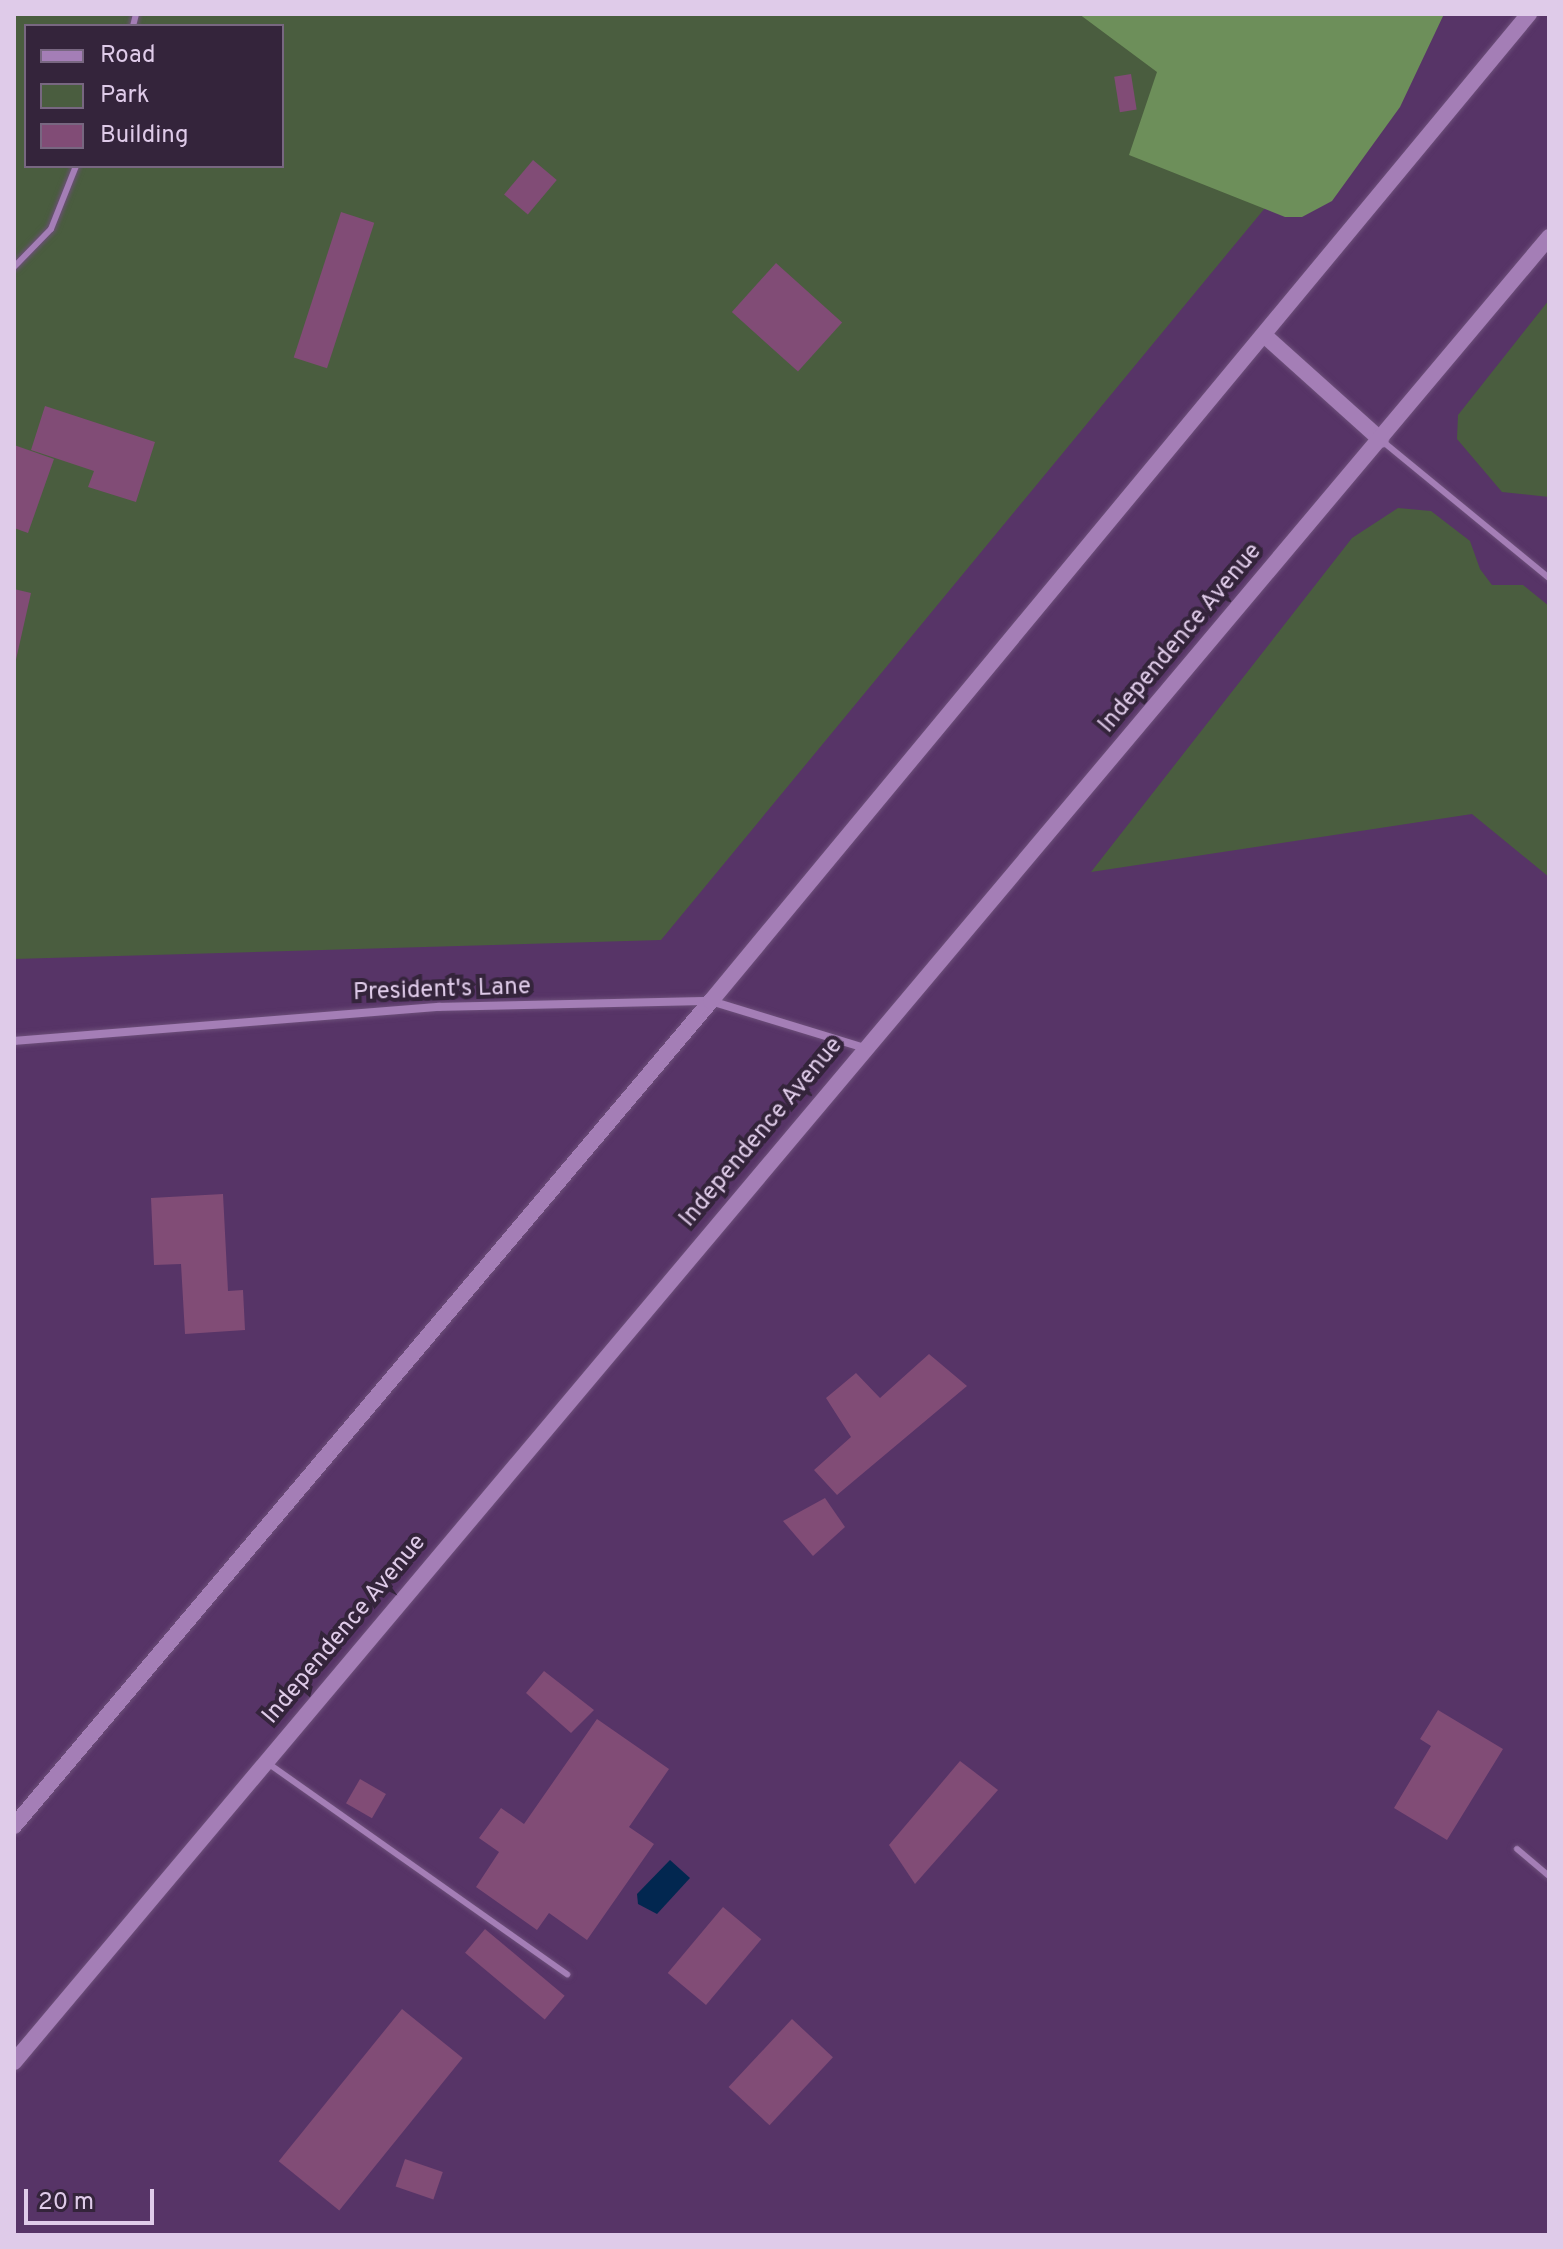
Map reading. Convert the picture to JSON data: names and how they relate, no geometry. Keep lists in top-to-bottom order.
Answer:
{
  "streets": {
    "main road": ["Independence Avenue"],
    "street": ["President's Lane"]
  },
  "crossings": [
    ["Independence Avenue", "President's Lane"]
  ],
  "legend": ["Road", "Park", "Building"],
  "scale_bar": "20 m"
}
